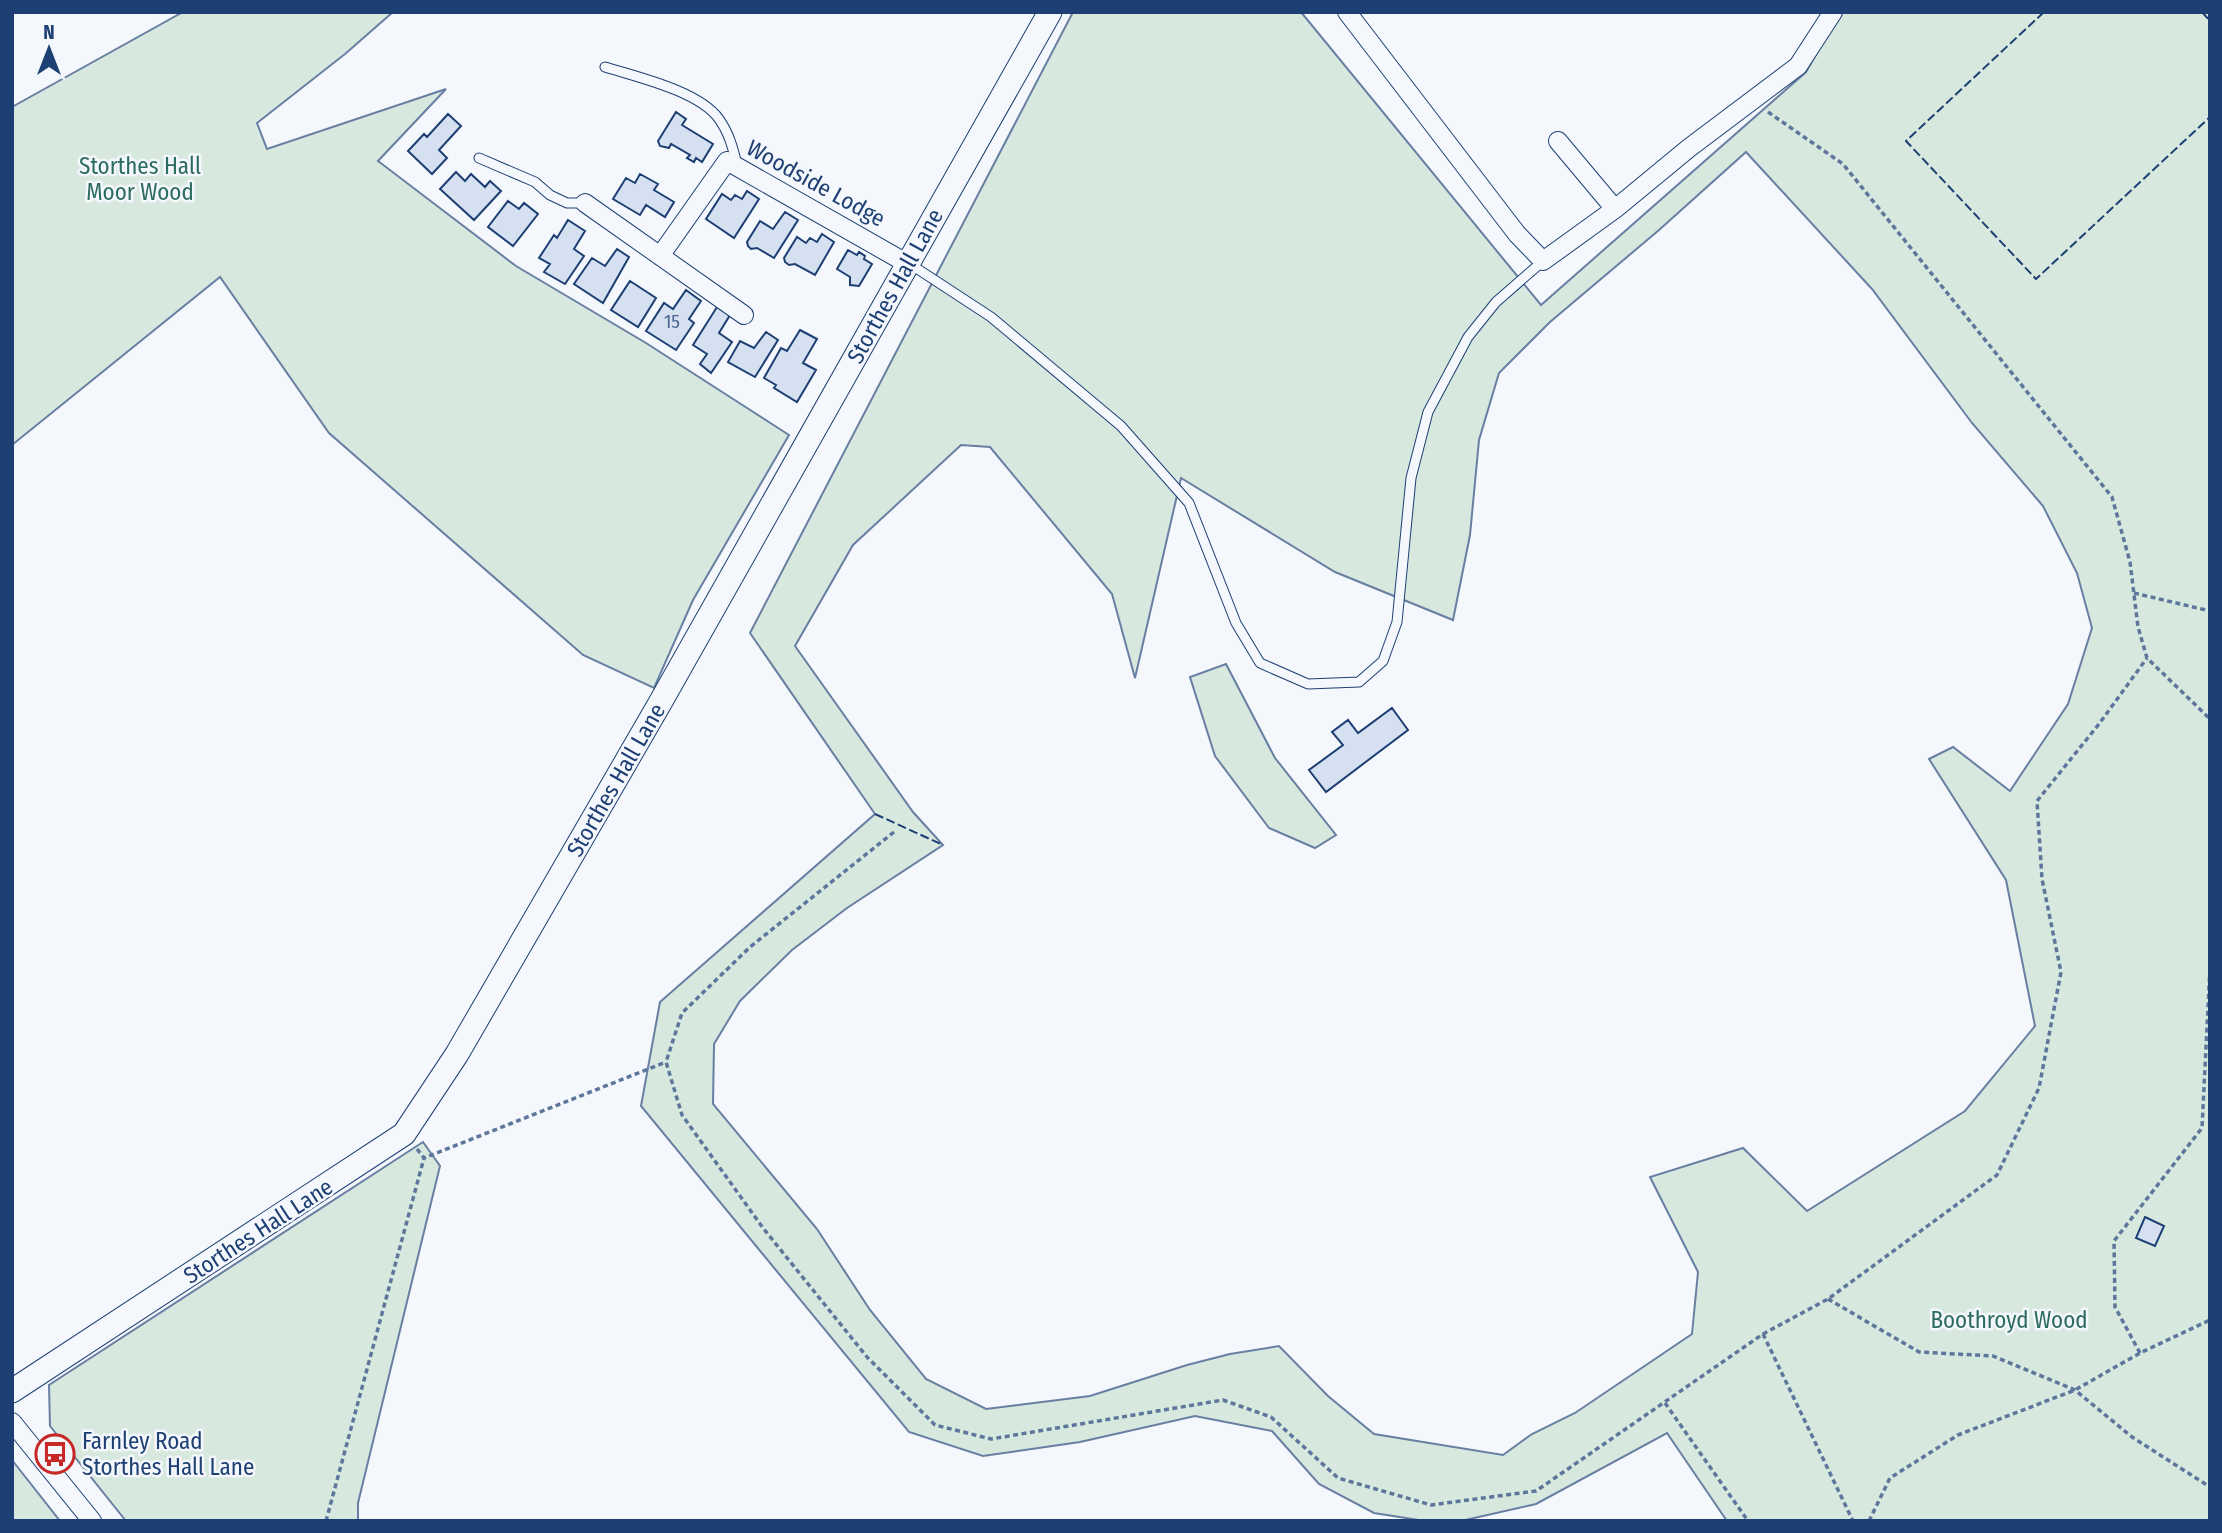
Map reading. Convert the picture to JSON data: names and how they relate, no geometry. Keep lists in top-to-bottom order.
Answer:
{
  "streets": {
    "street": ["Woodside Lodge", "Storthes Hall Lane"]
  },
  "crossings": [
    ["Woodside Lodge", "Storthes Hall Lane"]
  ],
  "parks": ["Storthes Hall Moor Wood", "Boothroyd Wood"],
  "places": {
    "bus stop": ["Farnley Road Storthes Hall Lane"]
  },
  "house_numbers": ["15"],
  "north": "top"
}
